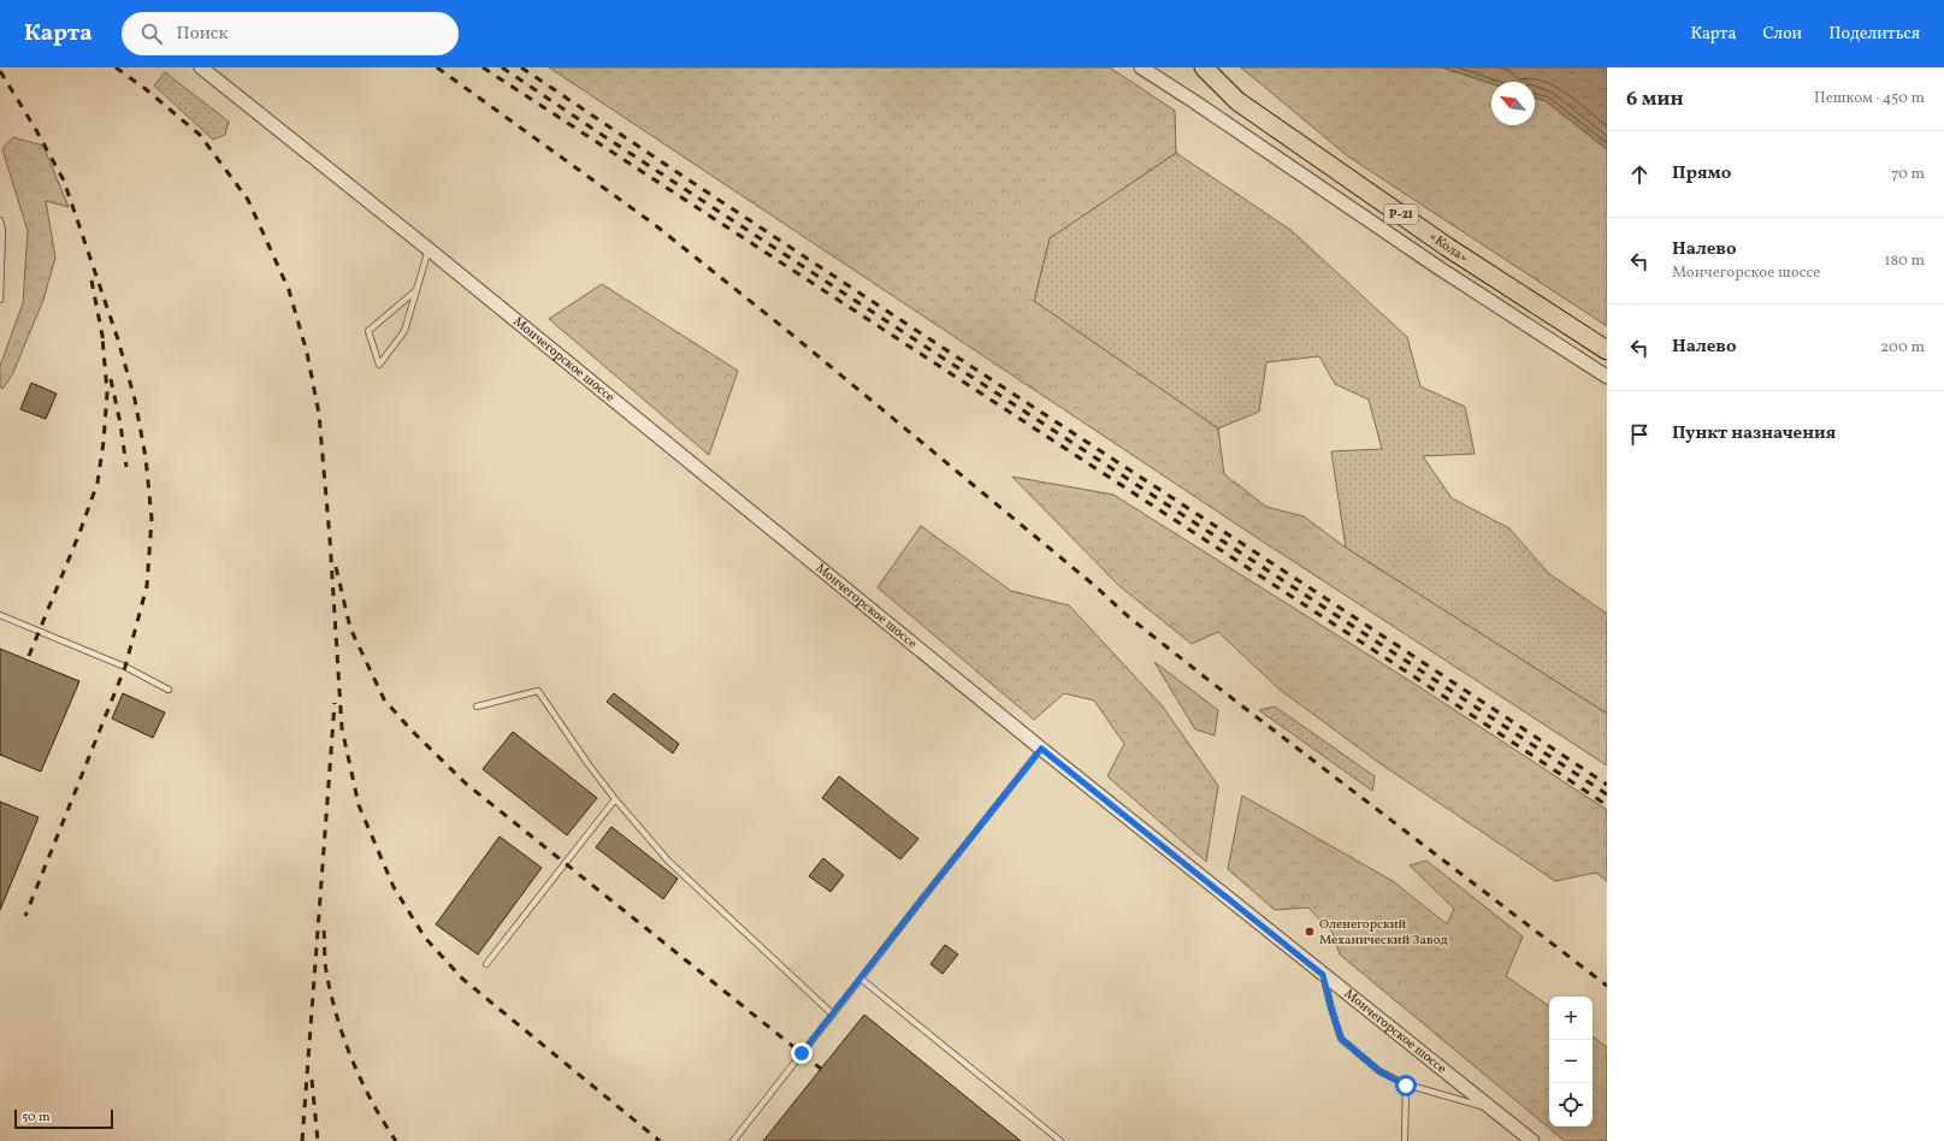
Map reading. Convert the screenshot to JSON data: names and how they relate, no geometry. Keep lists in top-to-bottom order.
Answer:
{
  "streets": {
    "highway": ["Р-21", "«Кола»"],
    "street": ["Мончегорское шоссе"]
  },
  "places": ["Оленегорский Механический Завод"],
  "scale_bar": "50 m",
  "north": "top left",
  "page": {
    "header": "Карта",
    "search": "Поиск",
    "nav": ["Карта", "Слои", "Поделиться"],
    "heading": ["6 мин", "Пешком · 450 m"],
    "list": [
      ["Прямо", "70 m"],
      ["Налево", "Мончегорское шоссе", "180 m"],
      ["Налево", "200 m"],
      "Пункт назначения"
    ],
    "map_buttons": ["+", "−"],
    "scale": "50 m"
  }
}
